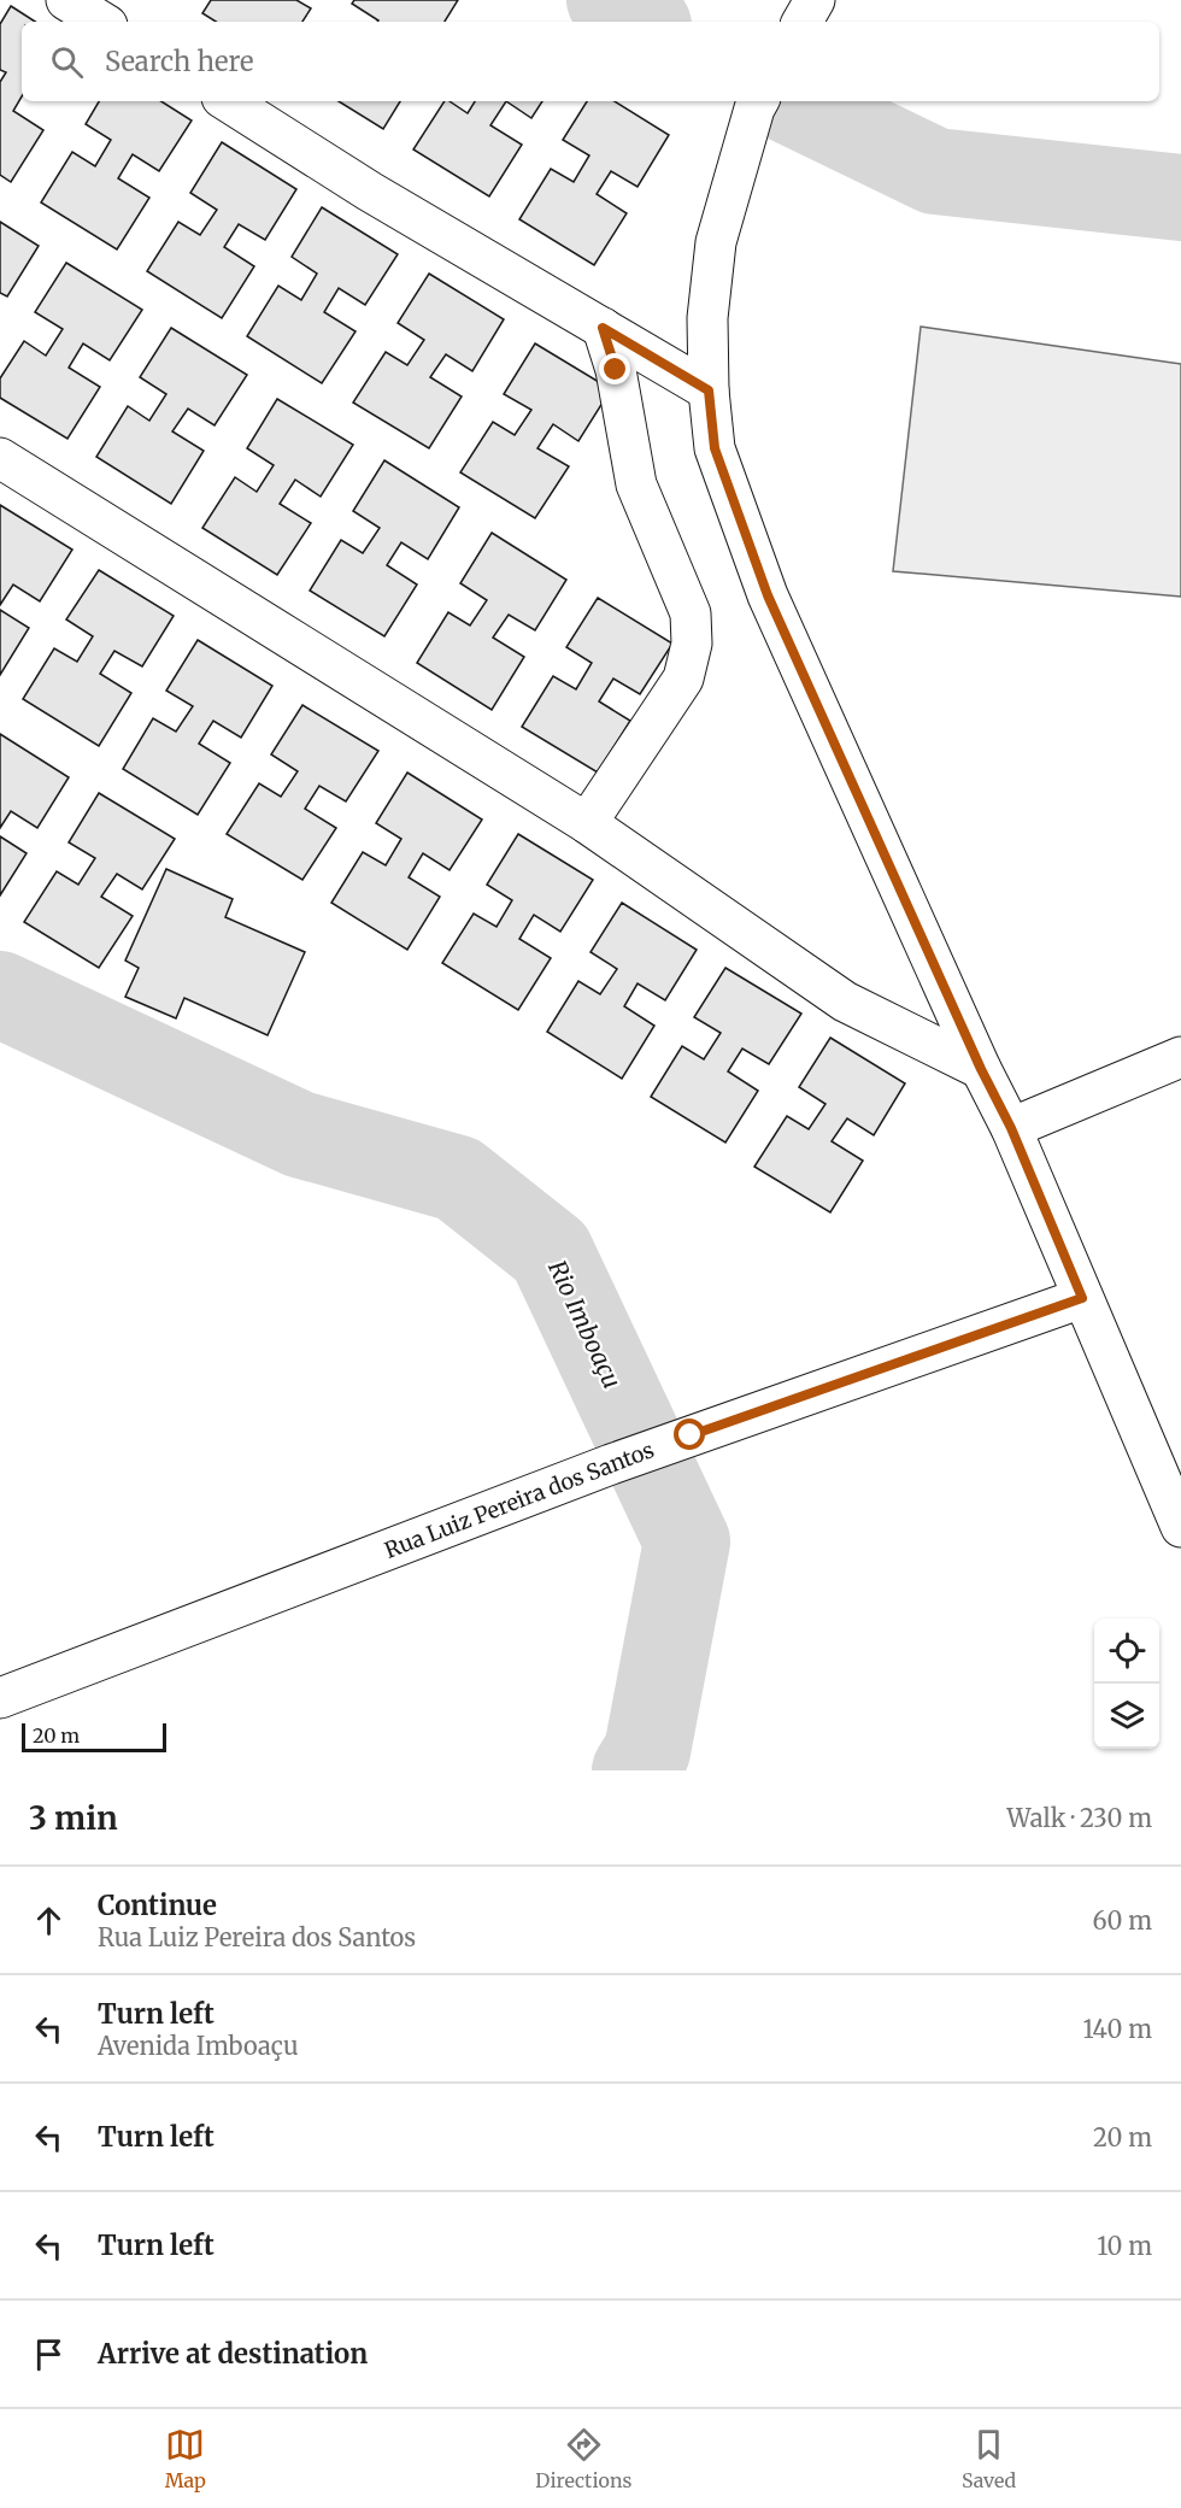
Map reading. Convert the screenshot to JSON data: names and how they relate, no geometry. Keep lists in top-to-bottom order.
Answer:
{
  "streets": {
    "main road": ["Rua Luiz Pereira dos Santos"]
  },
  "water": ["Rio Imboaçu"],
  "scale_bar": "20 m",
  "page": {
    "search": "Search here",
    "scale": "20 m",
    "heading": ["3 min", "Walk · 230 m"],
    "list": [
      ["Continue", "Rua Luiz Pereira dos Santos", "60 m"],
      ["Turn left", "Avenida Imboaçu", "140 m"],
      ["Turn left", "20 m"],
      ["Turn left", "10 m"],
      "Arrive at destination"
    ],
    "nav": ["Map", "Directions", "Saved"]
  }
}
